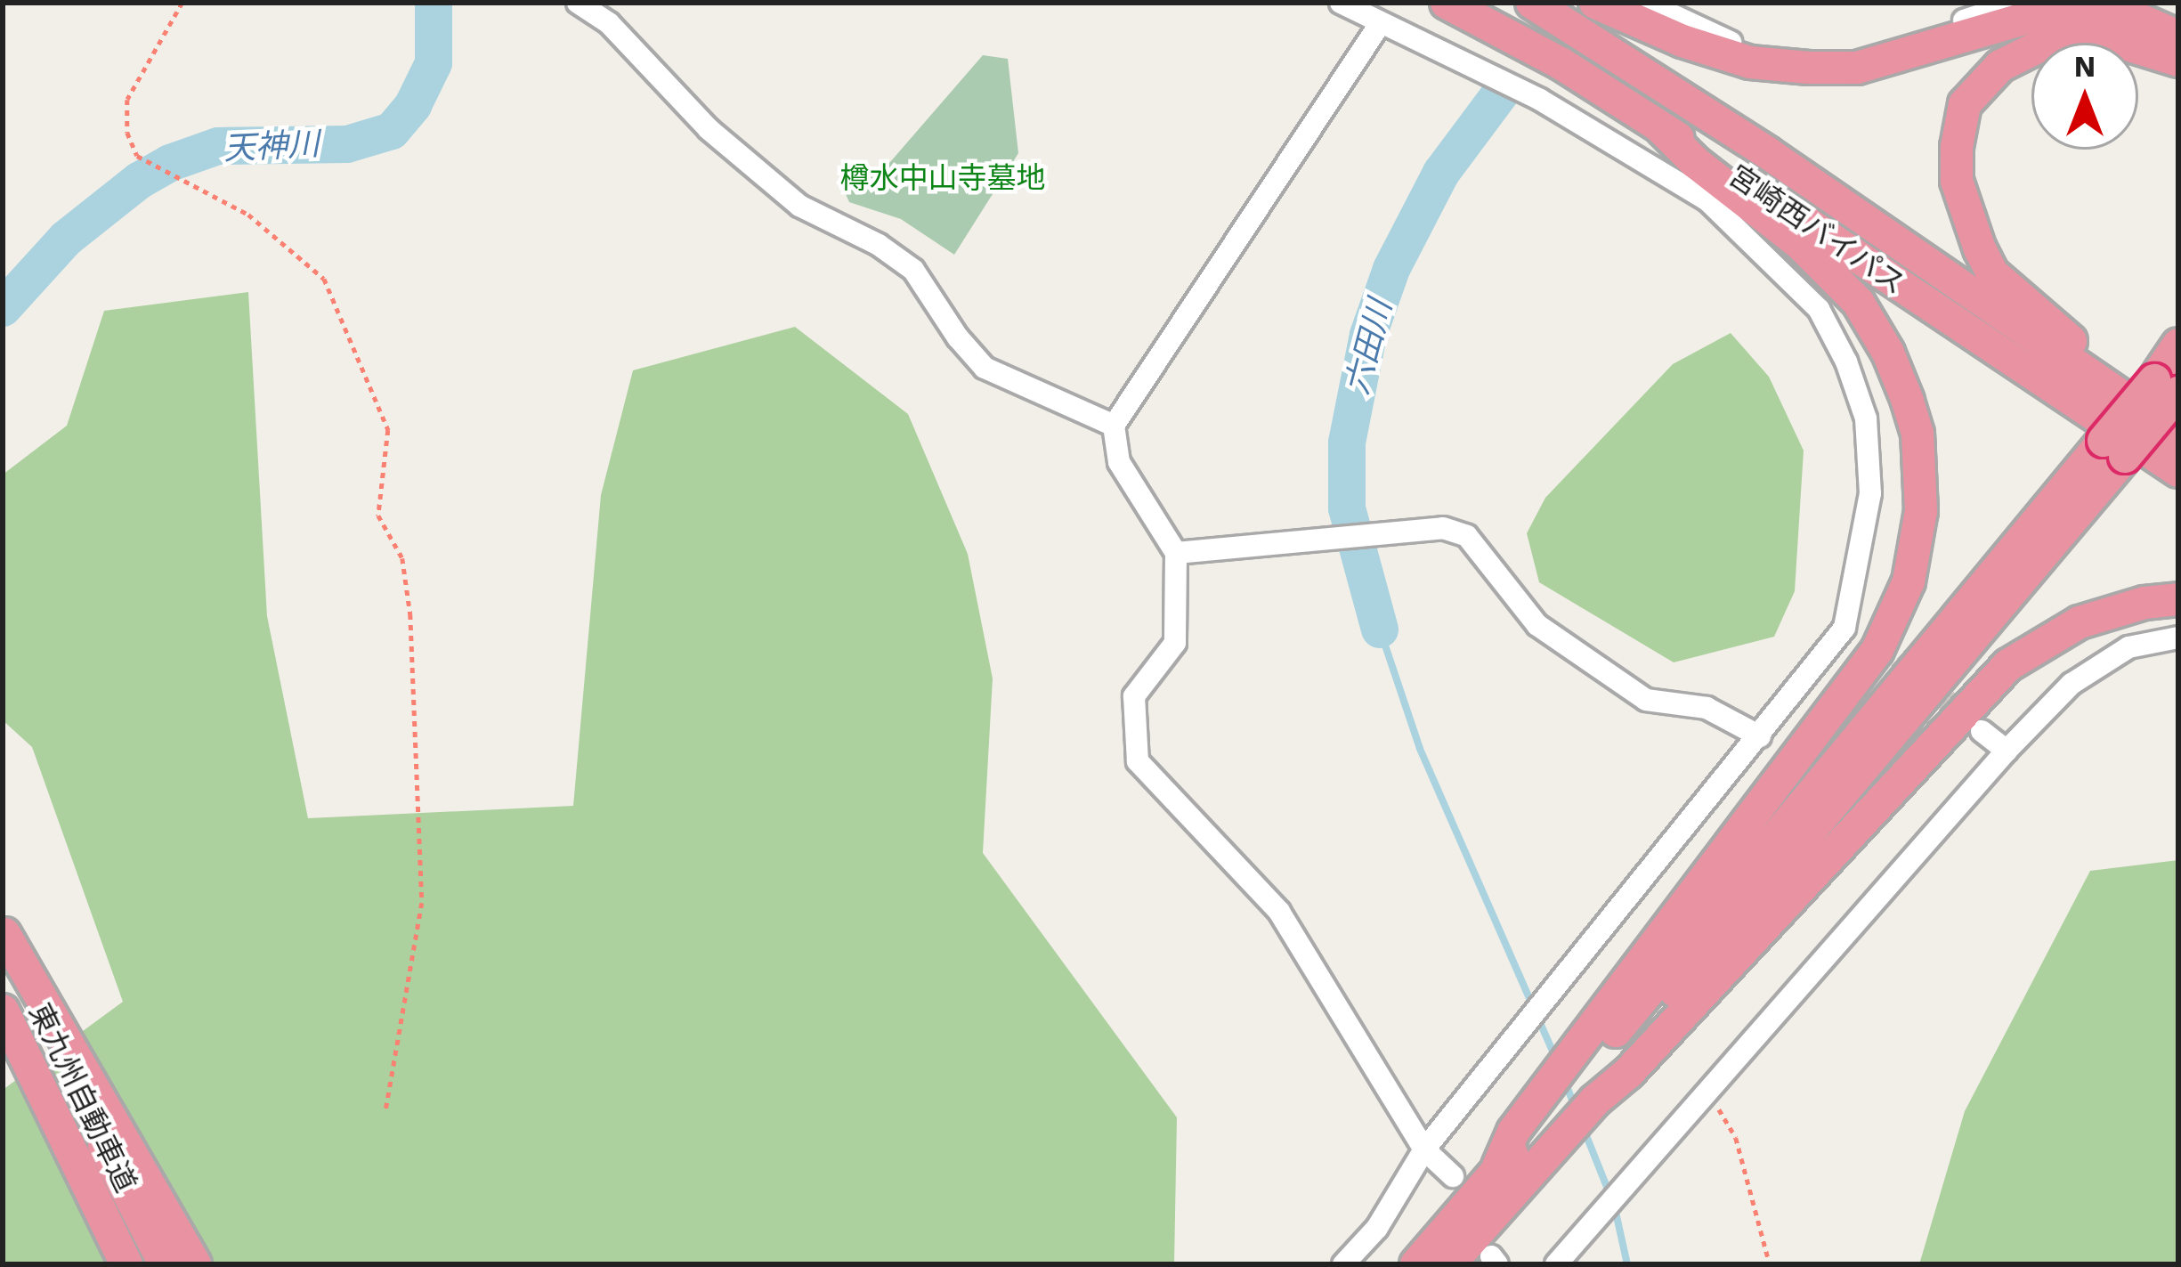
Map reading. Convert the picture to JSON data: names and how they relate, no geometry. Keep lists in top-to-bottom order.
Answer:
{
  "streets": {
    "highway": ["宮崎西バイパス", "東九州自動車道"]
  },
  "water": ["天神川", "六田川"],
  "parks": ["樽水中山寺墓地"],
  "north": "top"
}
